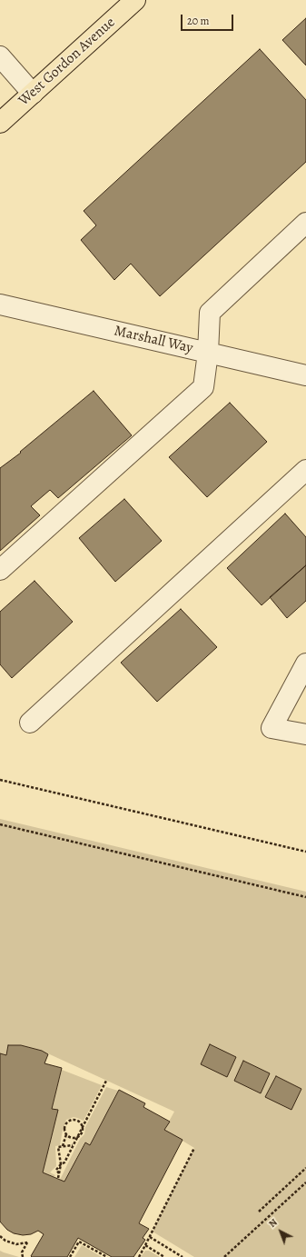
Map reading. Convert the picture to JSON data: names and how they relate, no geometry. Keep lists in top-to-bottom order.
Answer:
{
  "streets": {
    "main road": ["West Gordon Avenue"],
    "street": ["Marshall Way"]
  },
  "scale_bar": "20 m",
  "north": "top left"
}
